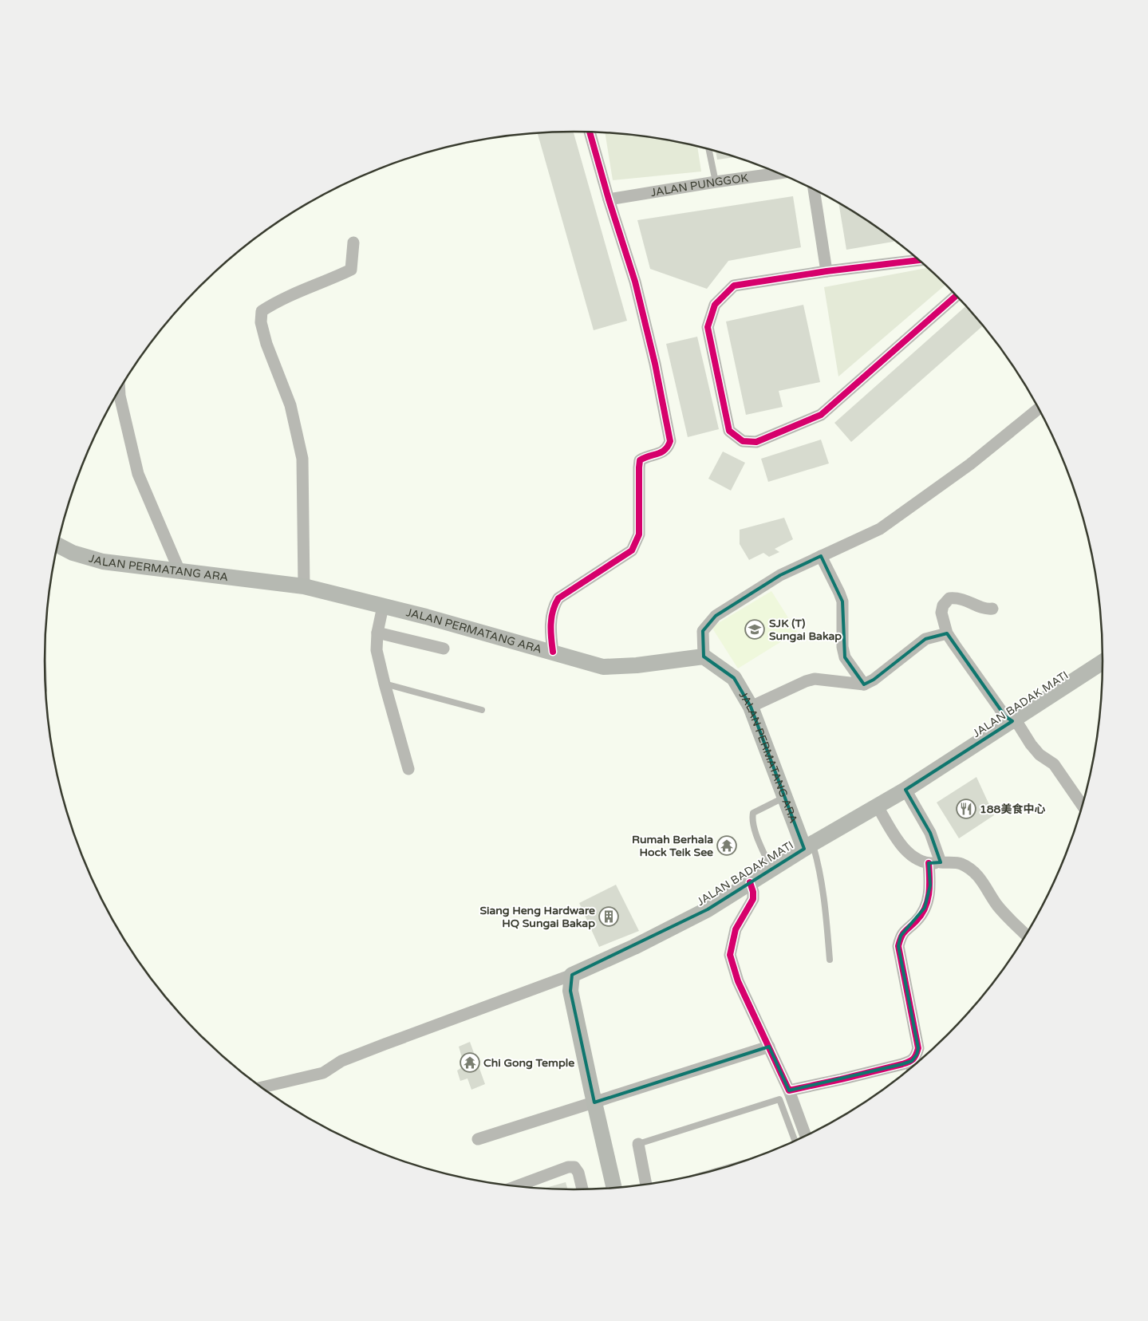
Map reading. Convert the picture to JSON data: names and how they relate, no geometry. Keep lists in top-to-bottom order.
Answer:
{
  "streets": {
    "main road": ["JALAN PERMATANG ARA", "JALAN BADAK MATI"],
    "street": ["JALAN PUNGGOK"]
  },
  "crossings": [
    ["JALAN PERMATANG ARA", "JALAN BADAK MATI"]
  ],
  "places": {
    "school or university": ["SJK (T) Sungai Bakap"],
    "restaurant": ["188美食中心"],
    "temple": ["Rumah Berhala Hock Teik See", "Chi Gong Temple"],
    "building": ["Siang Heng Hardware HQ Sungai Bakap"]
  }
}
